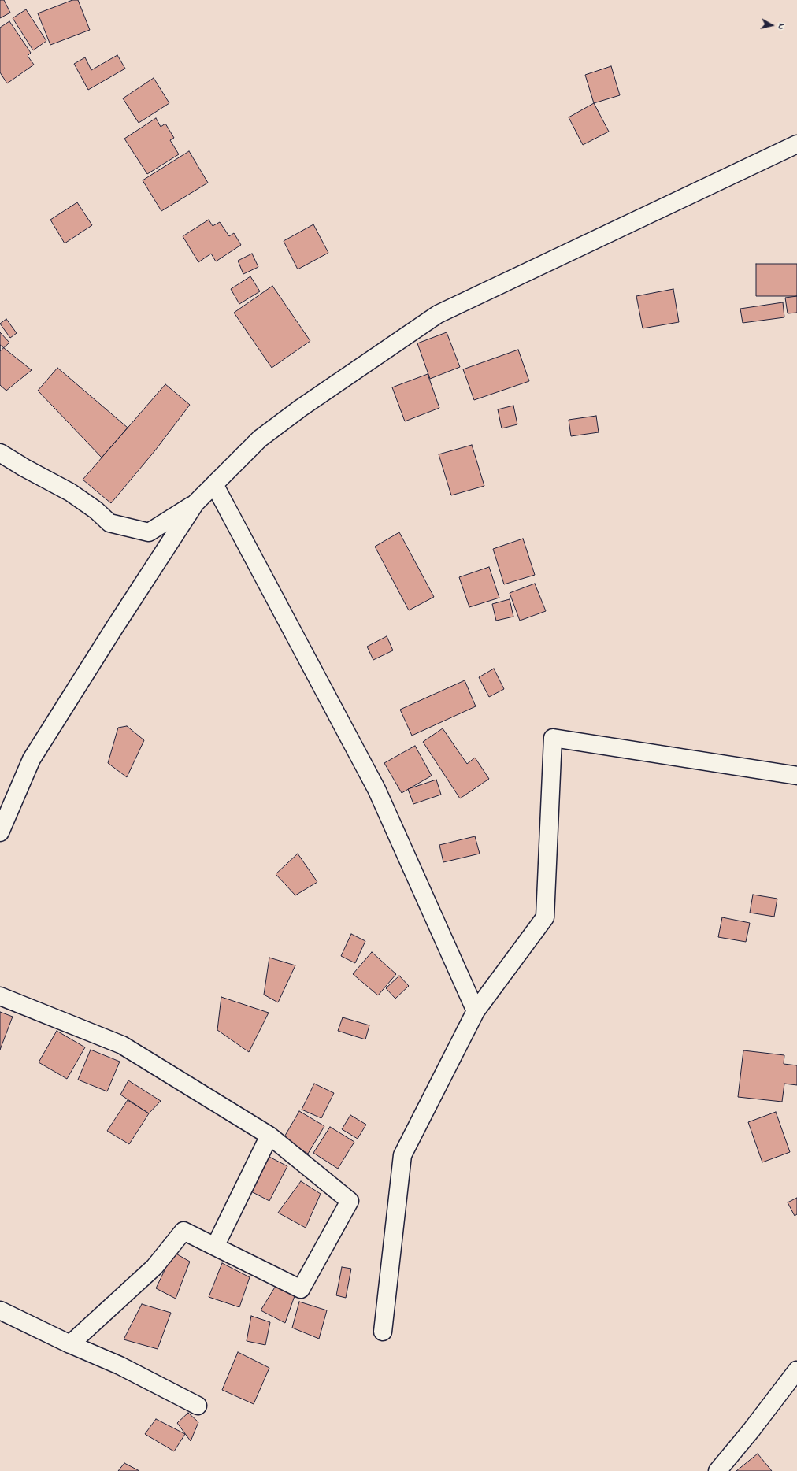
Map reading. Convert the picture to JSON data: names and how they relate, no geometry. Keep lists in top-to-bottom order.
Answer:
{
  "north": "right"
}
